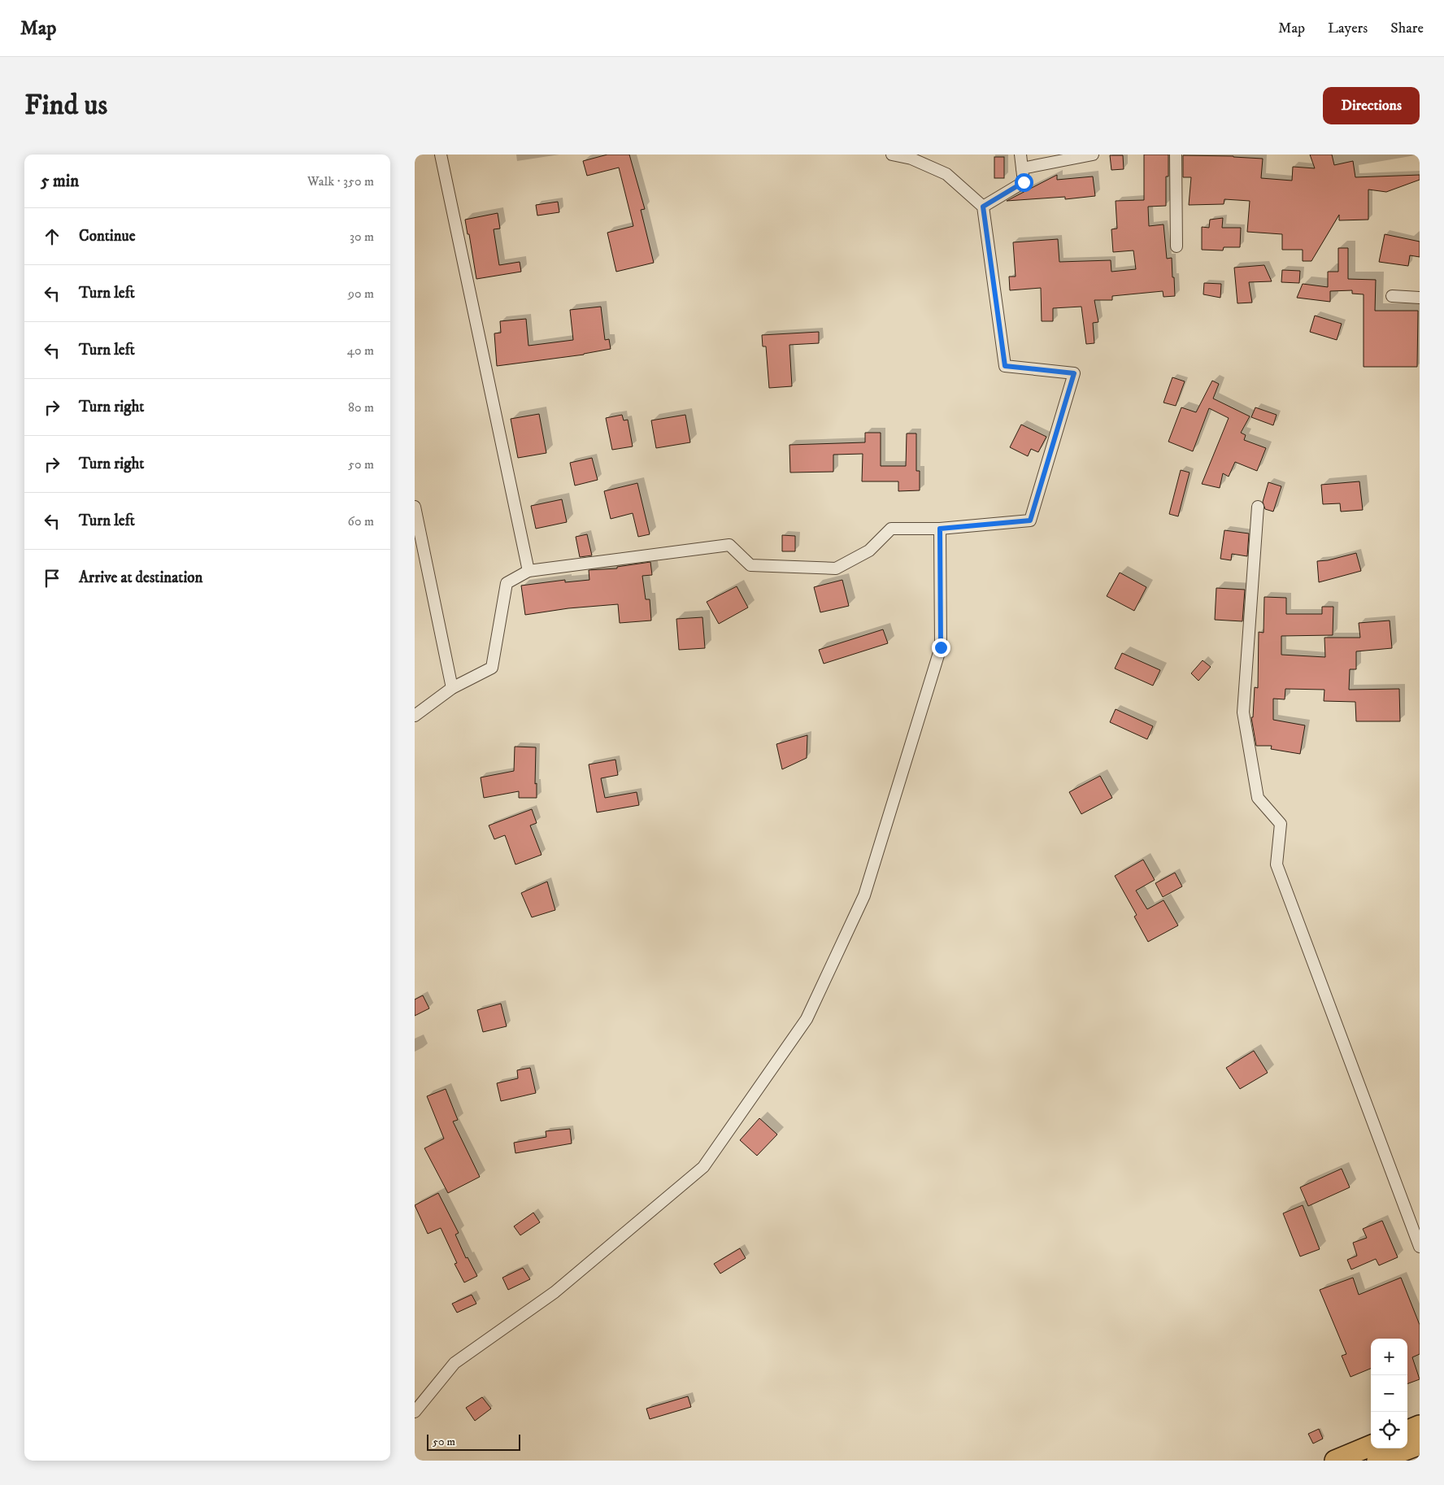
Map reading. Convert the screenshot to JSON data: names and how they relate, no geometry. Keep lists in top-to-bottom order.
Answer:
{
  "scale_bar": "50 m",
  "page": {
    "header": "Map",
    "nav": ["Map", "Layers", "Share"],
    "buttons": "Directions",
    "title": "Find us",
    "heading": ["5 min", "Walk · 350 m"],
    "list": [
      ["Continue", "30 m"],
      ["Turn left", "90 m"],
      ["Turn left", "40 m"],
      ["Turn right", "80 m"],
      ["Turn right", "50 m"],
      ["Turn left", "60 m"],
      "Arrive at destination"
    ],
    "map_buttons": ["+", "−"],
    "scale": "50 m"
  }
}
